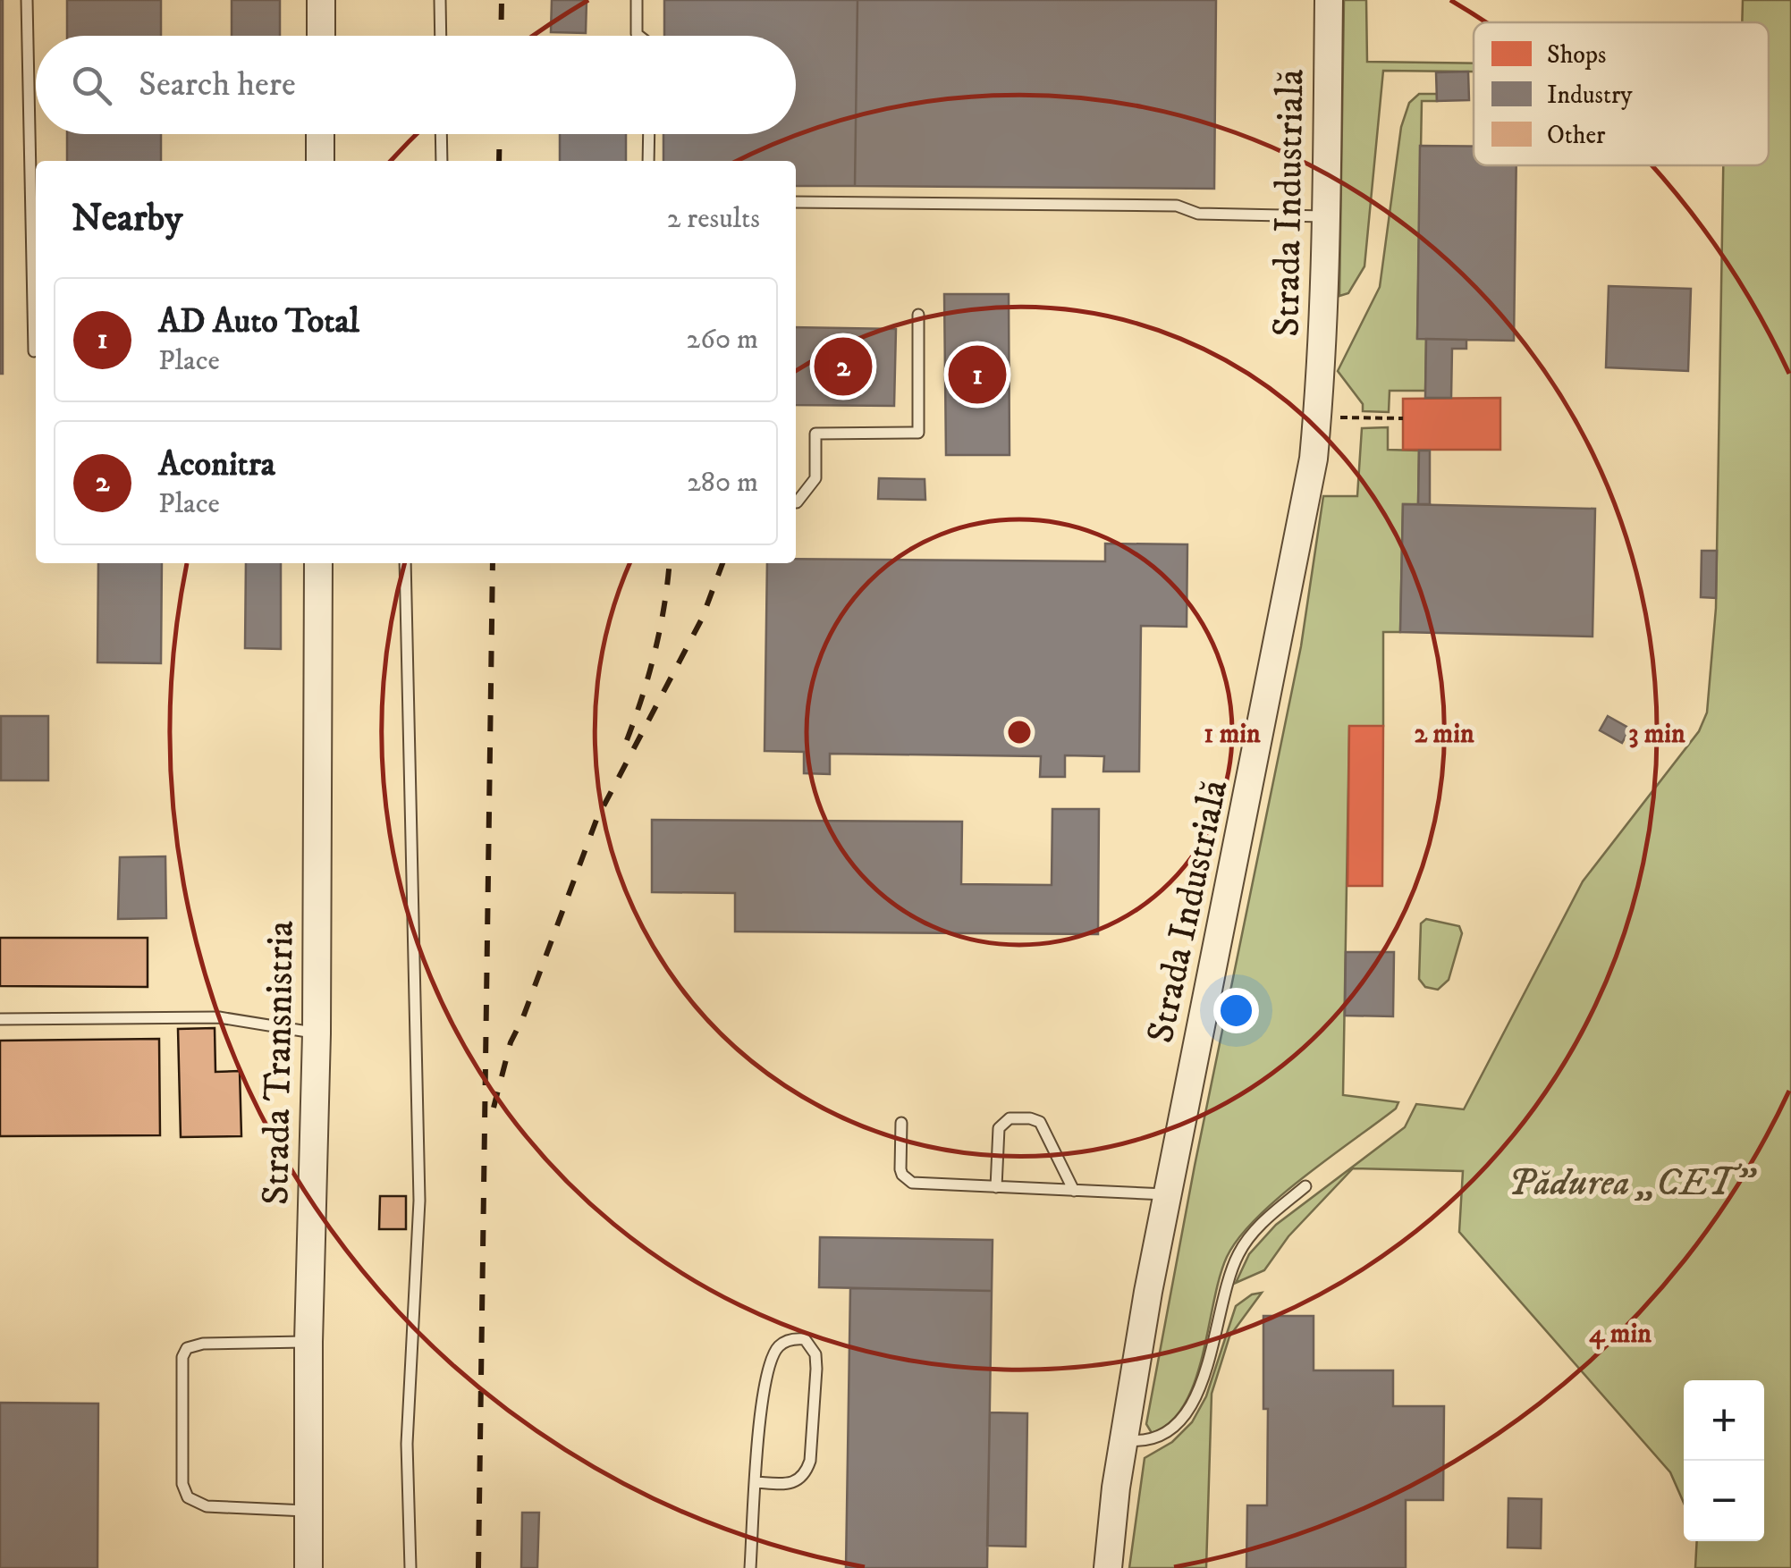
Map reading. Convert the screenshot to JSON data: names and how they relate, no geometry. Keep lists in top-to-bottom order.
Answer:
{
  "streets": {
    "street": ["Strada Industrială", "Strada Transnistria"]
  },
  "parks": ["Pădurea „CET”"],
  "legend": ["Shops", "Industry", "Other"],
  "page": {
    "search": "Search here",
    "heading": ["Nearby", "2 results"],
    "list": [
      {
        "mark": "1",
        "name": "AD Auto Total",
        "note": "Place",
        "value": "260 m"
      },
      {
        "mark": "2",
        "name": "Aconitra",
        "note": "Place",
        "value": "280 m"
      }
    ],
    "pins": ["2", "1"],
    "map_buttons": ["+", "−"]
  },
  "rings": [
    "1 min",
    "2 min",
    "3 min",
    "4 min"
  ]
}
